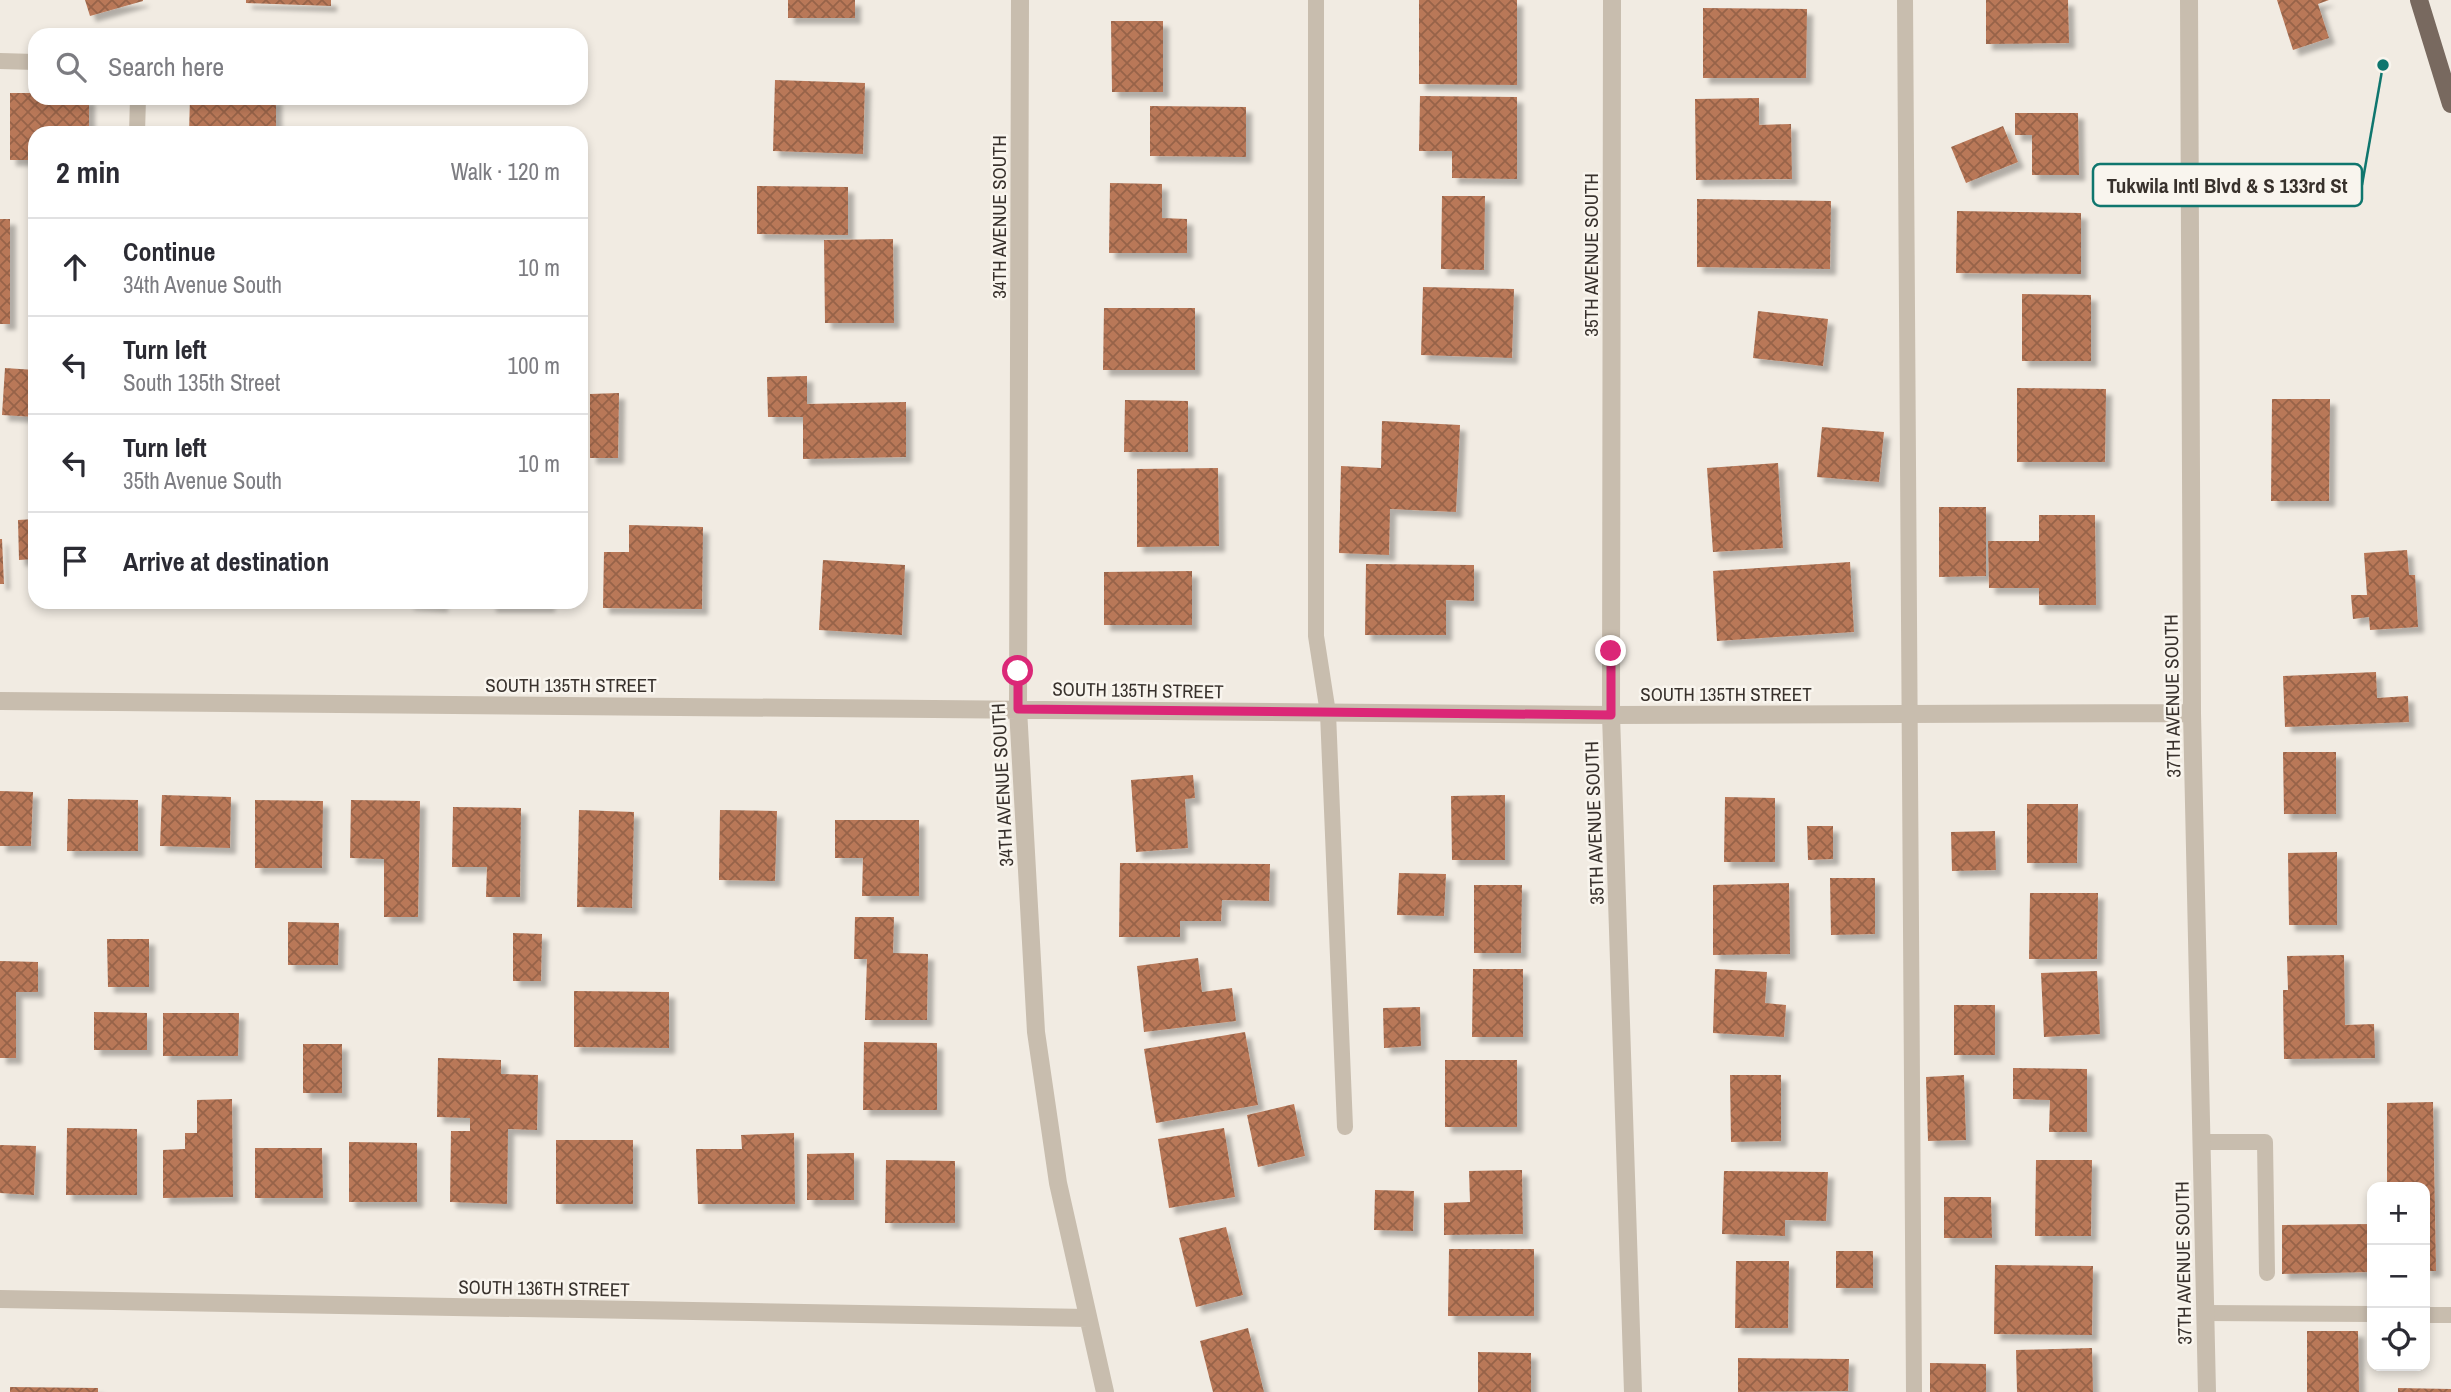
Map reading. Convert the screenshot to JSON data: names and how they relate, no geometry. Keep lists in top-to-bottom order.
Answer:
{
  "streets": {
    "street": [
      "34TH AVENUE SOUTH",
      "35TH AVENUE SOUTH",
      "SOUTH 135TH STREET",
      "37TH AVENUE SOUTH",
      "SOUTH 136TH STREET"
    ]
  },
  "crossings": [
    ["34TH AVENUE SOUTH", "SOUTH 135TH STREET"],
    ["34TH AVENUE SOUTH", "SOUTH 136TH STREET"],
    ["35TH AVENUE SOUTH", "SOUTH 135TH STREET"],
    ["SOUTH 135TH STREET", "37TH AVENUE SOUTH"]
  ],
  "places": ["Tukwila Intl Blvd & S 133rd St"],
  "page": {
    "search": "Search here",
    "heading": ["2 min", "Walk · 120 m"],
    "list": [
      ["Continue", "34th Avenue South", "10 m"],
      ["Turn left", "South 135th Street", "100 m"],
      ["Turn left", "35th Avenue South", "10 m"],
      "Arrive at destination"
    ],
    "map_buttons": ["+", "−"]
  }
}
